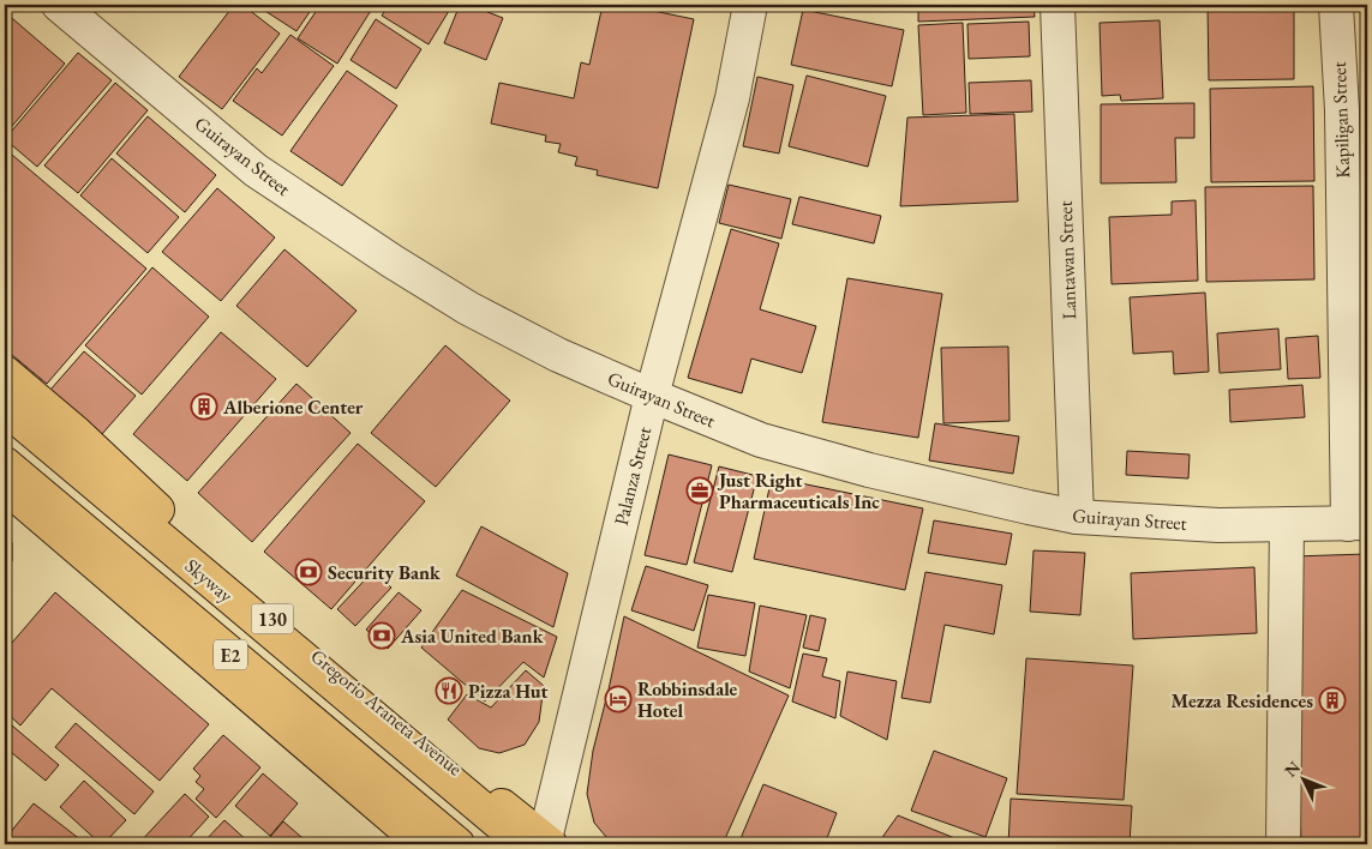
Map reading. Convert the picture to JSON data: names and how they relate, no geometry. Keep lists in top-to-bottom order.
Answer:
{
  "streets": {
    "main road": [
      "Skyway",
      "130",
      "E2",
      "Gregorio Araneta Avenue"
    ],
    "street": [
      "Kapiligan Street",
      "Guirayan Street",
      "Lantawan Street",
      "Palanza Street"
    ]
  },
  "crossings": [
    ["Kapiligan Street", "Guirayan Street"],
    ["Guirayan Street", "Lantawan Street"],
    ["Guirayan Street", "Palanza Street"],
    ["Palanza Street", "Skyway"],
    ["Palanza Street", "Gregorio Araneta Avenue"],
    ["Skyway", "Gregorio Araneta Avenue"]
  ],
  "places": {
    "building": ["Alberione Center", "Mezza Residences"],
    "office": ["Just Right Pharmaceuticals Inc"],
    "bank": ["Security Bank", "Asia United Bank"],
    "restaurant": ["Pizza Hut"],
    "hotel": ["Robbinsdale Hotel"]
  },
  "north": "top left"
}
